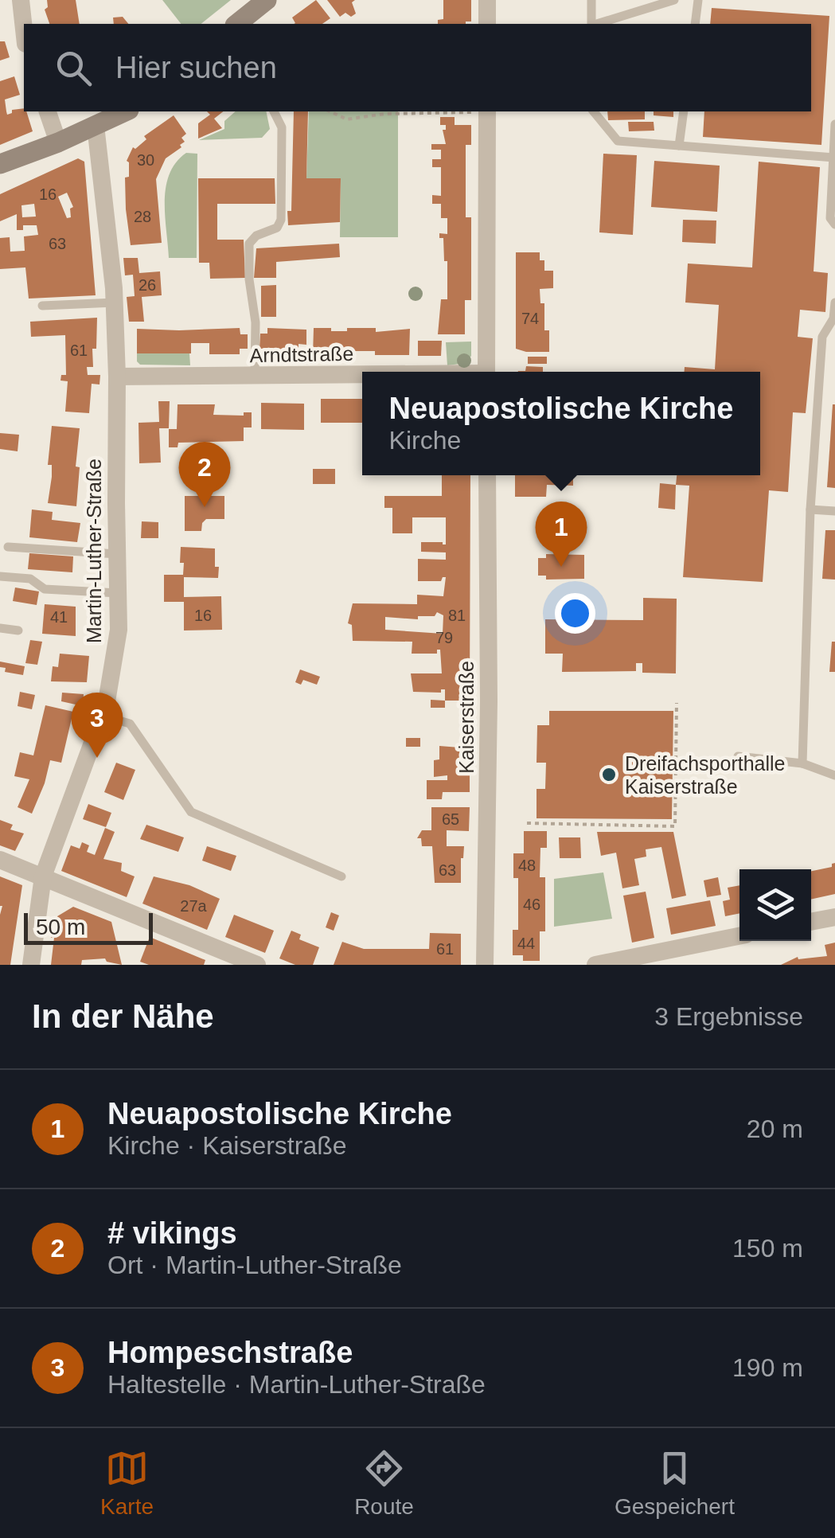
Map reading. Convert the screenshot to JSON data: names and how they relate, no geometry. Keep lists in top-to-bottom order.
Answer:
{
  "streets": {
    "street": ["Arndtstraße", "Martin-Luther-Straße", "Kaiserstraße"]
  },
  "crossings": [
    ["Arndtstraße", "Martin-Luther-Straße"]
  ],
  "places": ["Dreifachsporthalle Kaiserstraße"],
  "house_numbers": [
    "30",
    "16",
    "28",
    "63",
    "26",
    "74",
    "61",
    "16",
    "81",
    "41",
    "79",
    "65",
    "48",
    "63",
    "46",
    "27a",
    "44",
    "61"
  ],
  "scale_bar": "50 m",
  "page": {
    "search": "Hier suchen",
    "popup": ["Neuapostolische Kirche", "Kirche"],
    "pins": ["2", "1", "3"],
    "scale": "50 m",
    "heading": ["In der Nähe", "3 Ergebnisse"],
    "list": [
      {
        "mark": "1",
        "name": "Neuapostolische Kirche",
        "note": "Kirche · Kaiserstraße",
        "value": "20 m"
      },
      {
        "mark": "2",
        "name": "# vikings",
        "note": "Ort · Martin-Luther-Straße",
        "value": "150 m"
      },
      {
        "mark": "3",
        "name": "Hompeschstraße",
        "note": "Haltestelle · Martin-Luther-Straße",
        "value": "190 m"
      }
    ],
    "nav": ["Karte", "Route", "Gespeichert"]
  }
}
